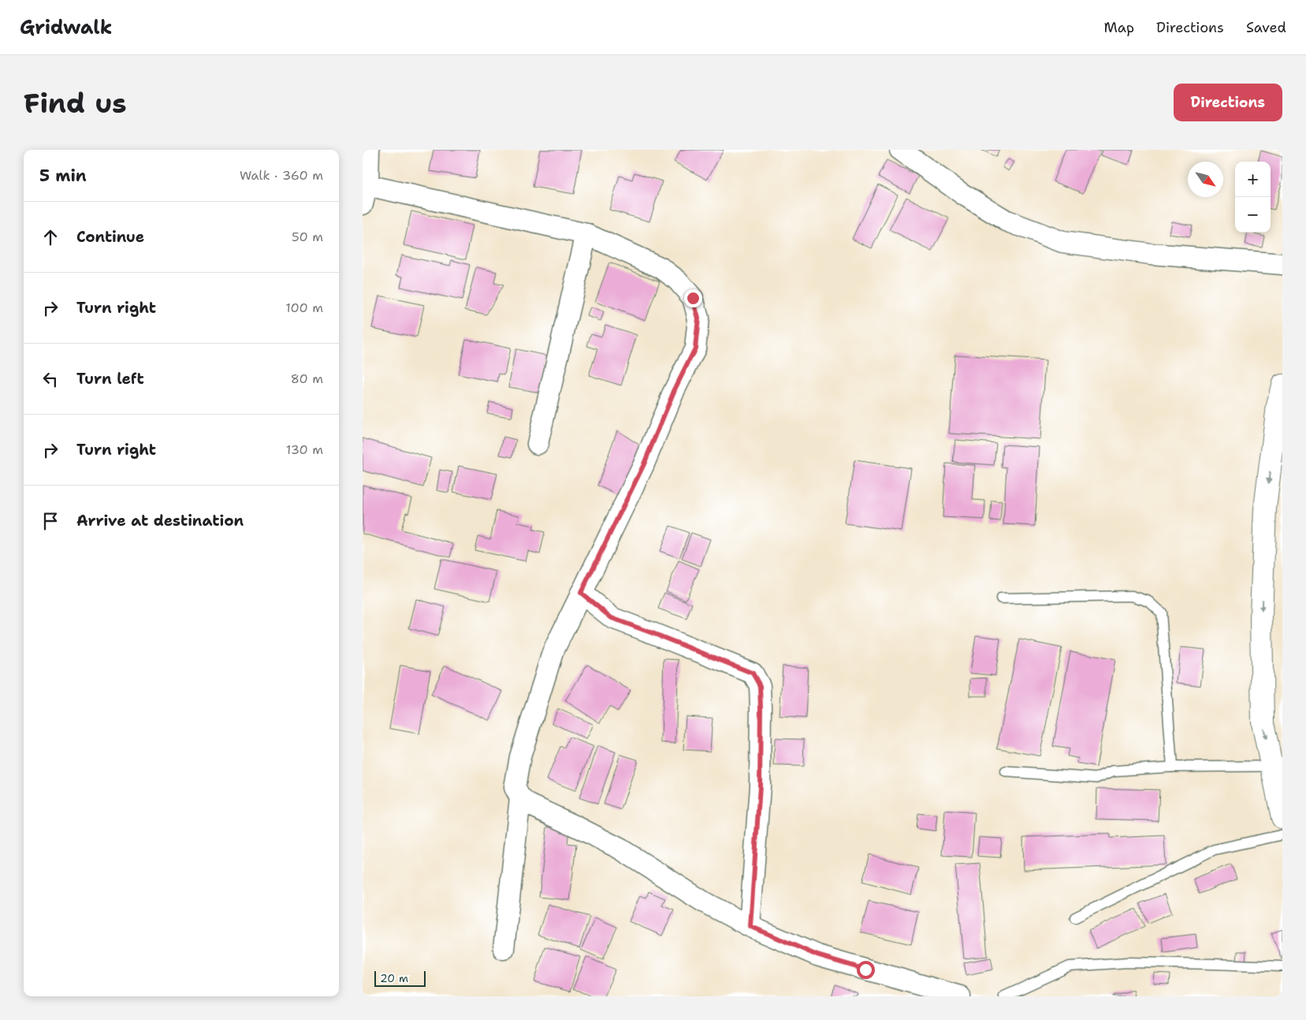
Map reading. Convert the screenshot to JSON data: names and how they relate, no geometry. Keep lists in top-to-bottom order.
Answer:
{
  "scale_bar": "20 m",
  "north": "bottom right",
  "page": {
    "header": "Gridwalk",
    "nav": ["Map", "Directions", "Saved"],
    "buttons": "Directions",
    "title": "Find us",
    "heading": ["5 min", "Walk · 360 m"],
    "map_buttons": ["+", "−"],
    "list": [
      ["Continue", "50 m"],
      ["Turn right", "100 m"],
      ["Turn left", "80 m"],
      ["Turn right", "130 m"],
      "Arrive at destination"
    ],
    "scale": "20 m"
  }
}
